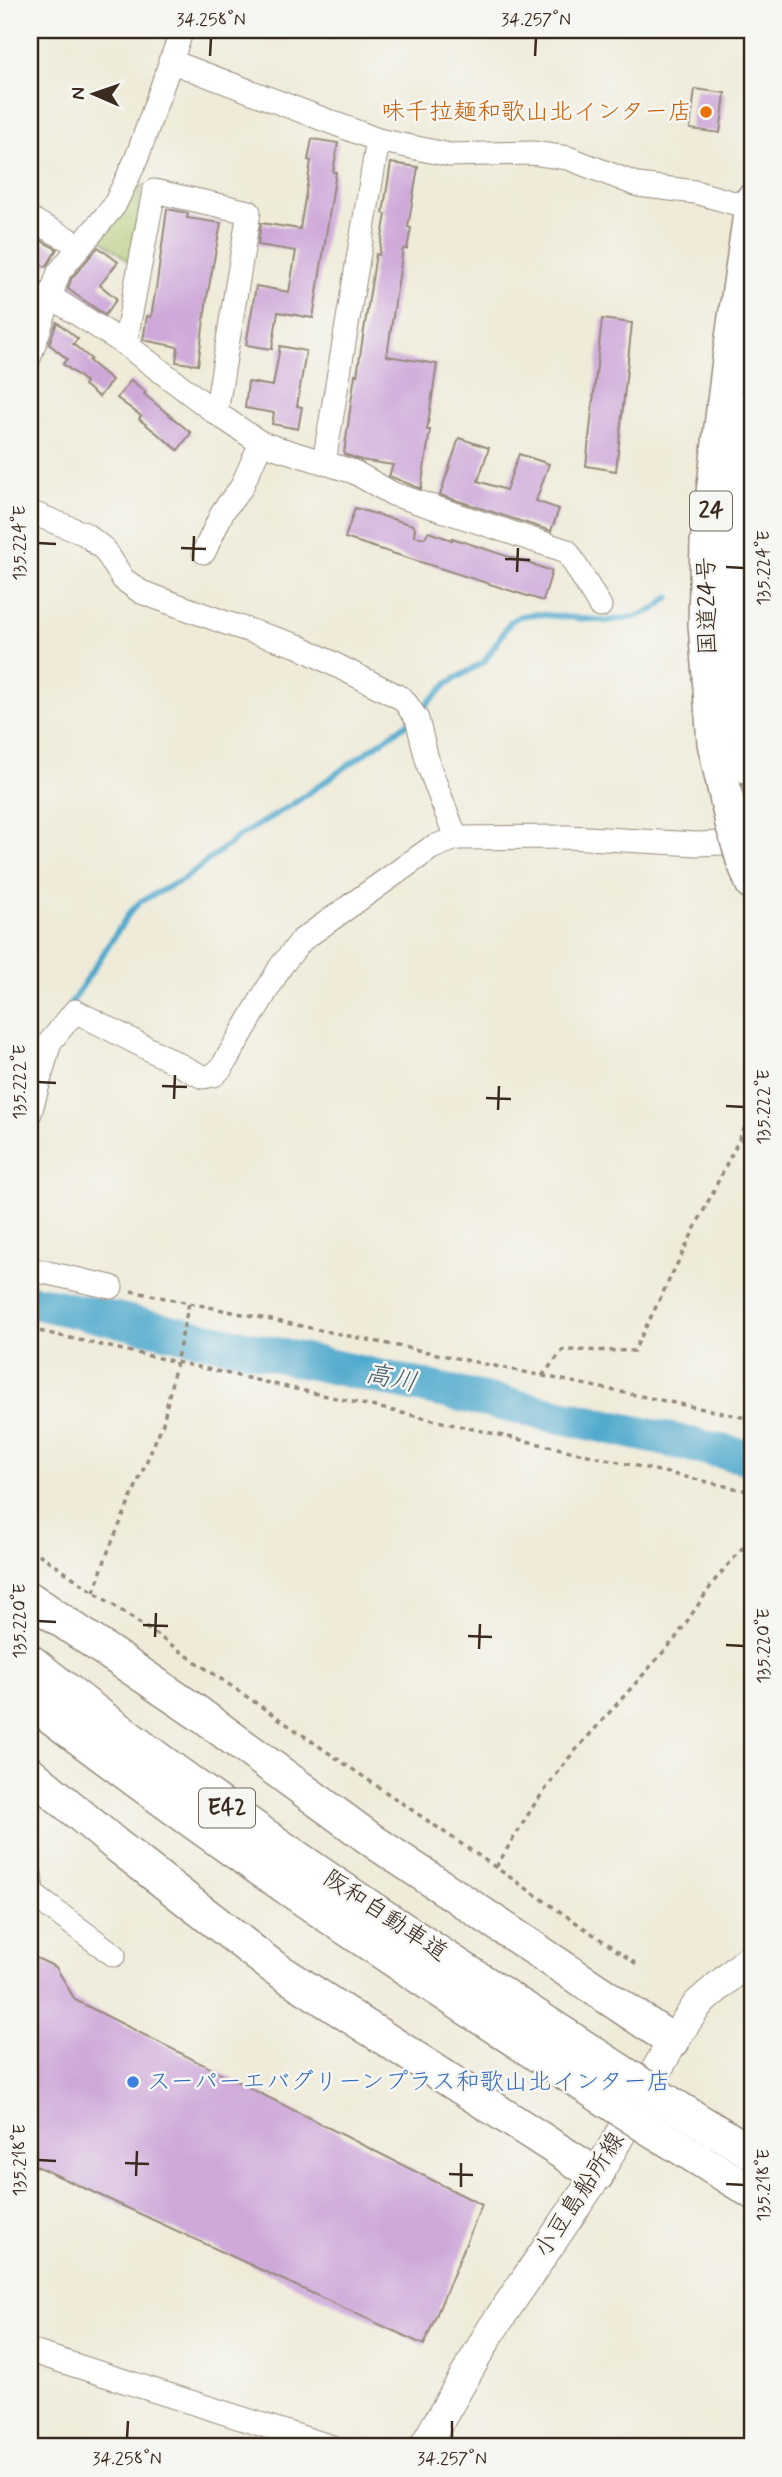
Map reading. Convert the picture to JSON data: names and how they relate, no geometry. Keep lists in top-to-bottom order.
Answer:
{
  "streets": {
    "highway": [
      "24",
      "国道24号",
      "E42",
      "阪和自動車道"
    ],
    "main road": ["小豆島船所線"]
  },
  "water": ["高川"],
  "places": ["味千拉麺和歌山北インター店", "スーパーエバグリーンプラス和歌山北インター店"],
  "north": "left",
  "coordinates": [
    "34.258°N",
    "34.257°N",
    "135.224°E",
    "135.222°E",
    "135.220°E",
    "135.218°E"
  ]
}
